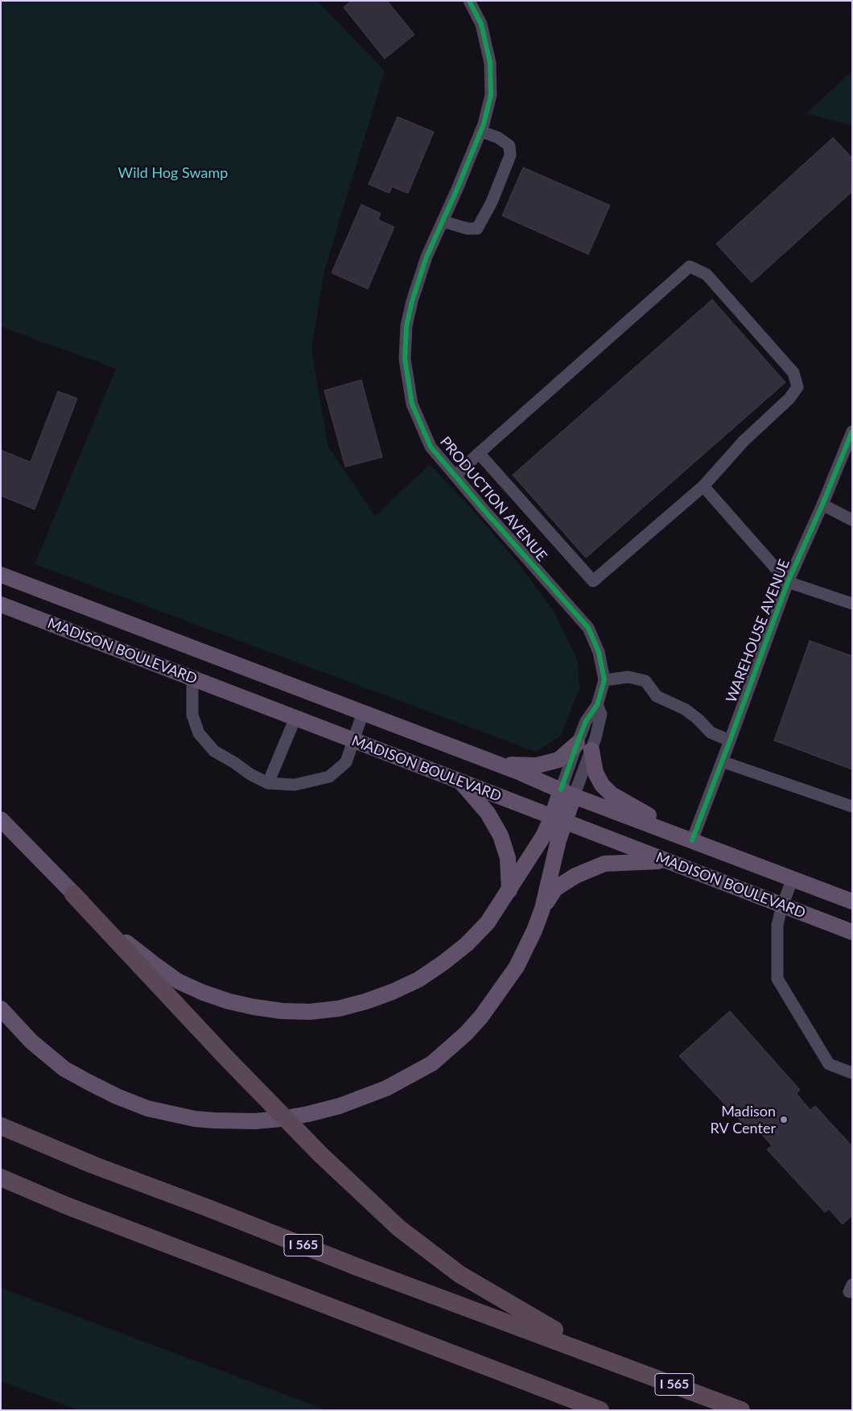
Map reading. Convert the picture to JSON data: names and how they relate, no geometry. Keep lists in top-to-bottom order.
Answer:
{
  "streets": {
    "highway": ["I 565"],
    "main road": ["MADISON BOULEVARD"],
    "street": ["PRODUCTION AVENUE", "WAREHOUSE AVENUE"]
  },
  "crossings": [
    ["PRODUCTION AVENUE", "MADISON BOULEVARD"],
    ["WAREHOUSE AVENUE", "MADISON BOULEVARD"]
  ],
  "parks": ["Wild Hog Swamp"],
  "places": ["Madison RV Center"]
}
